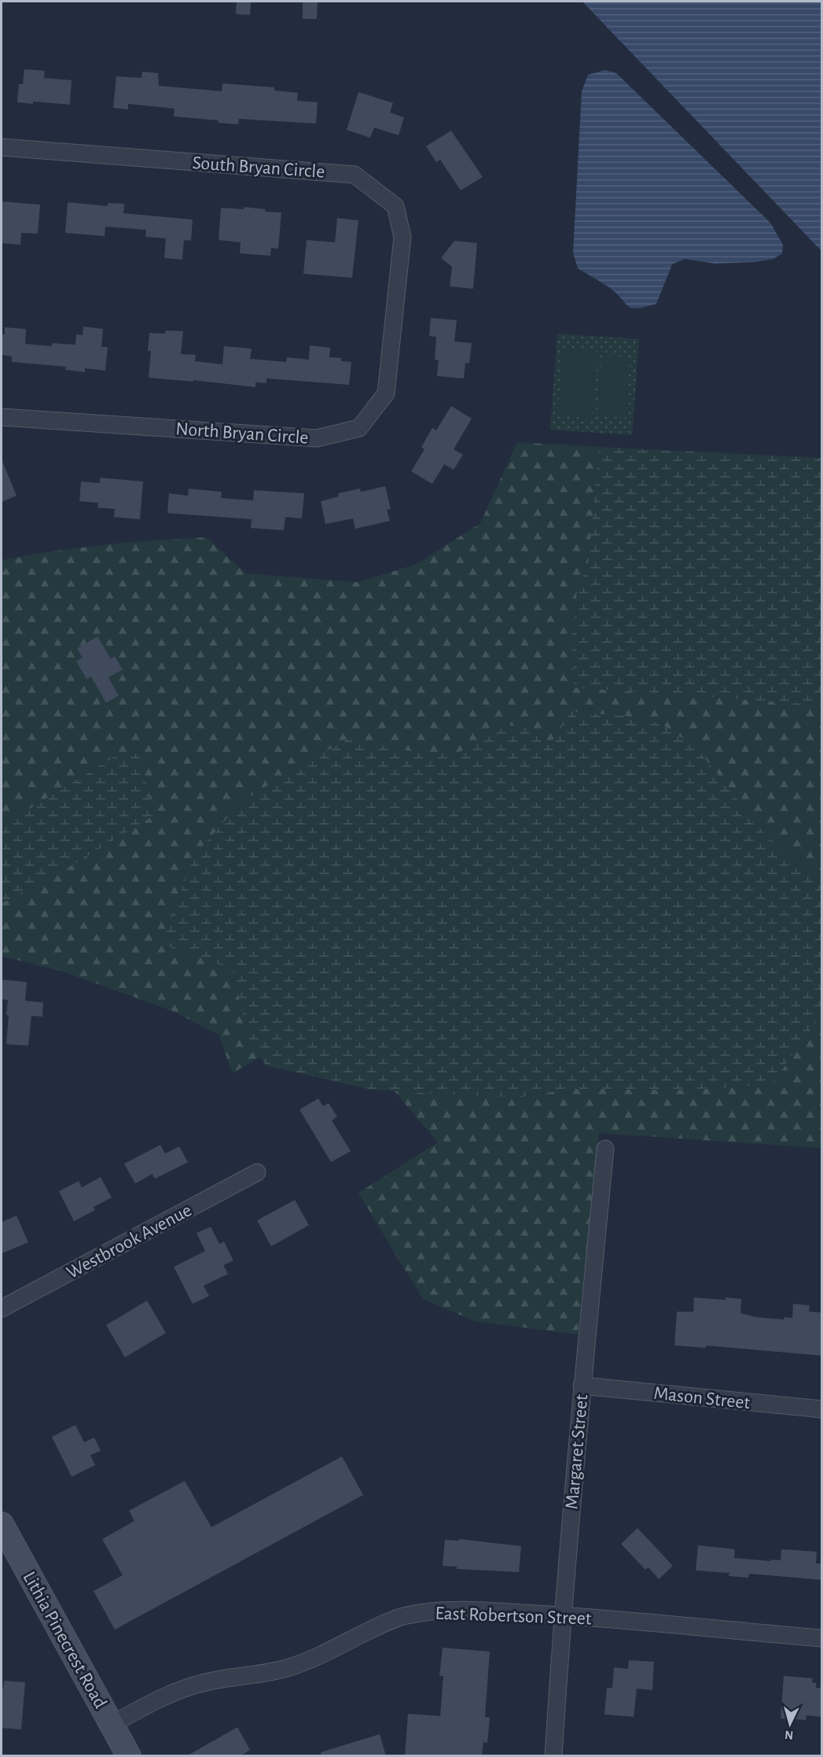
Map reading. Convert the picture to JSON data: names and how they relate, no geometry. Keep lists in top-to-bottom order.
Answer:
{
  "streets": {
    "main road": ["Lithia Pinecrest Road"],
    "street": [
      "South Bryan Circle",
      "North Bryan Circle",
      "Westbrook Avenue",
      "Mason Street",
      "Margaret Street",
      "East Robertson Street"
    ]
  },
  "crossings": [
    ["South Bryan Circle", "North Bryan Circle"],
    ["Mason Street", "Margaret Street"],
    ["Margaret Street", "East Robertson Street"],
    ["East Robertson Street", "Lithia Pinecrest Road"]
  ],
  "north": "bottom"
}
